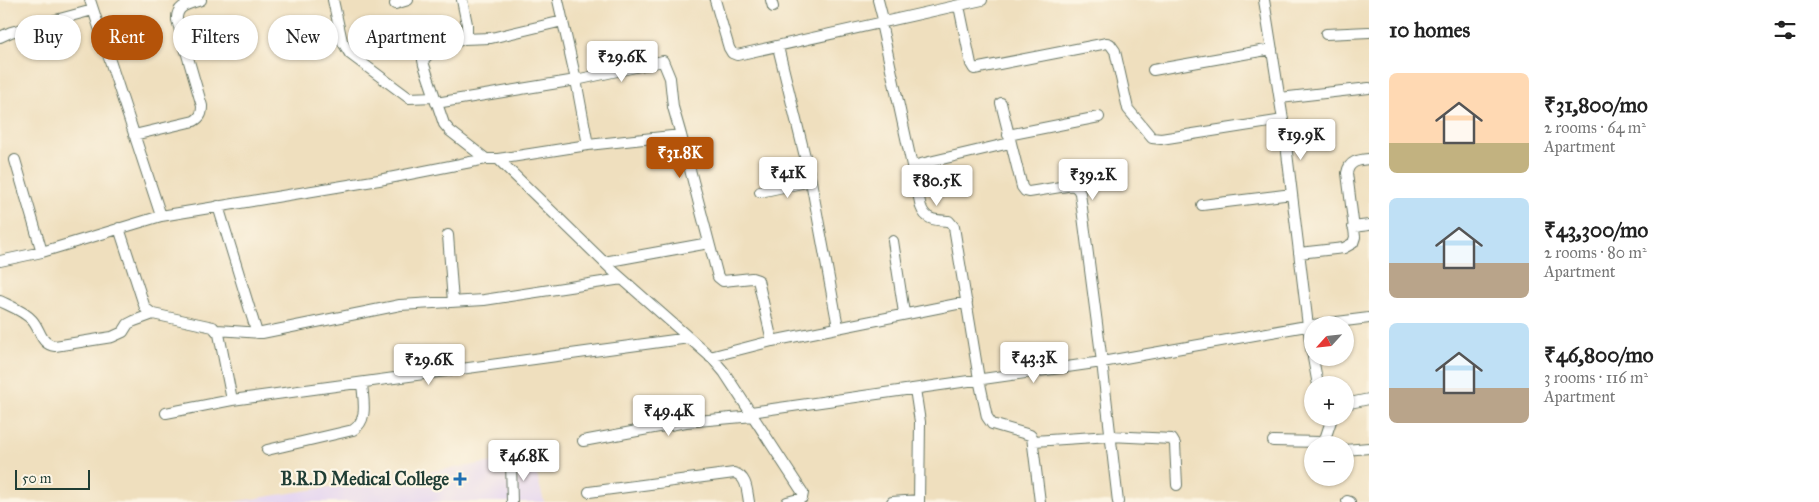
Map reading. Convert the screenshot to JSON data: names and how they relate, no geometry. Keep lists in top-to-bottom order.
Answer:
{
  "places": {
    "health": ["B.R.D Medical College"]
  },
  "scale_bar": "50 m",
  "north": "bottom left",
  "page": {
    "heading": "10 homes",
    "chip": [
      "Buy",
      "Rent",
      "Filters",
      "New",
      "Apartment"
    ],
    "price": [
      "₹29.6K",
      "₹19.9K",
      "₹31.8K",
      "₹41K",
      "₹39.2K",
      "₹80.5K",
      "₹43.3K",
      "₹29.6K",
      "₹49.4K",
      "₹46.8K"
    ],
    "list": [
      {
        "name": "₹31,800/mo",
        "note": "2 rooms · 64 m² · Apartment"
      },
      {
        "name": "₹43,300/mo",
        "note": "2 rooms · 80 m² · Apartment"
      },
      {
        "name": "₹46,800/mo",
        "note": "3 rooms · 116 m² · Apartment"
      }
    ],
    "map_buttons": ["+", "−"],
    "scale": "50 m"
  }
}
